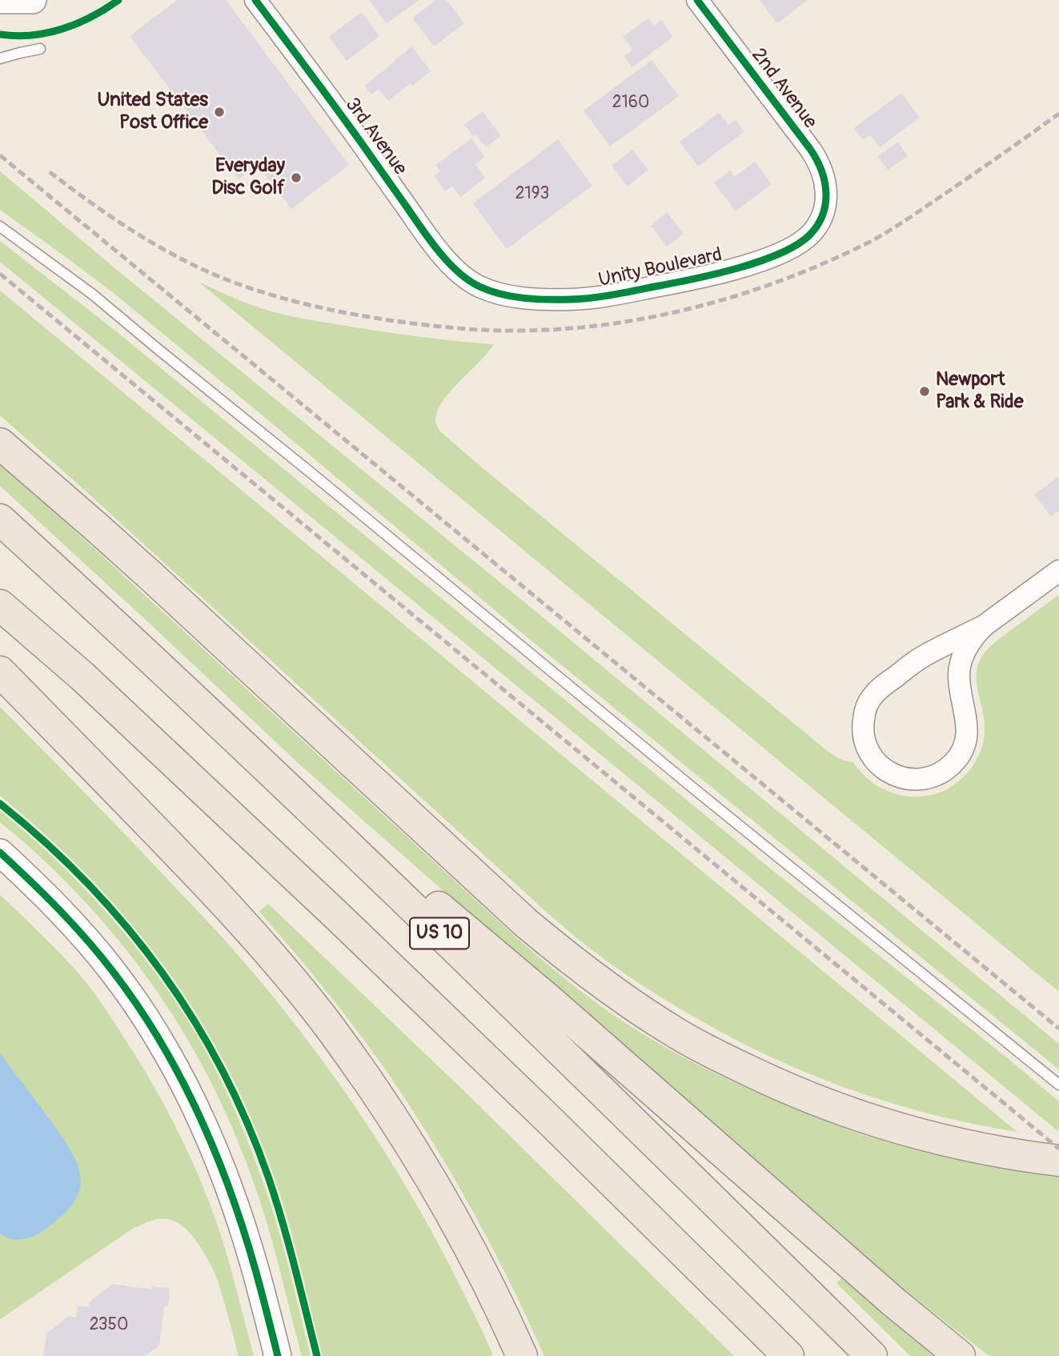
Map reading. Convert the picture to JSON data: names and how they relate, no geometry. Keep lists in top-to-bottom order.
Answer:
{
  "streets": {
    "highway": ["US 10"],
    "street": ["2nd Avenue", "3rd Avenue", "Unity Boulevard"]
  },
  "crossings": [
    ["2nd Avenue", "Unity Boulevard"],
    ["3rd Avenue", "Unity Boulevard"]
  ],
  "places": ["United States Post Office", "Everyday Disc Golf", "Newport Park & Ride"],
  "house_numbers": ["2160", "2193", "2350"]
}
